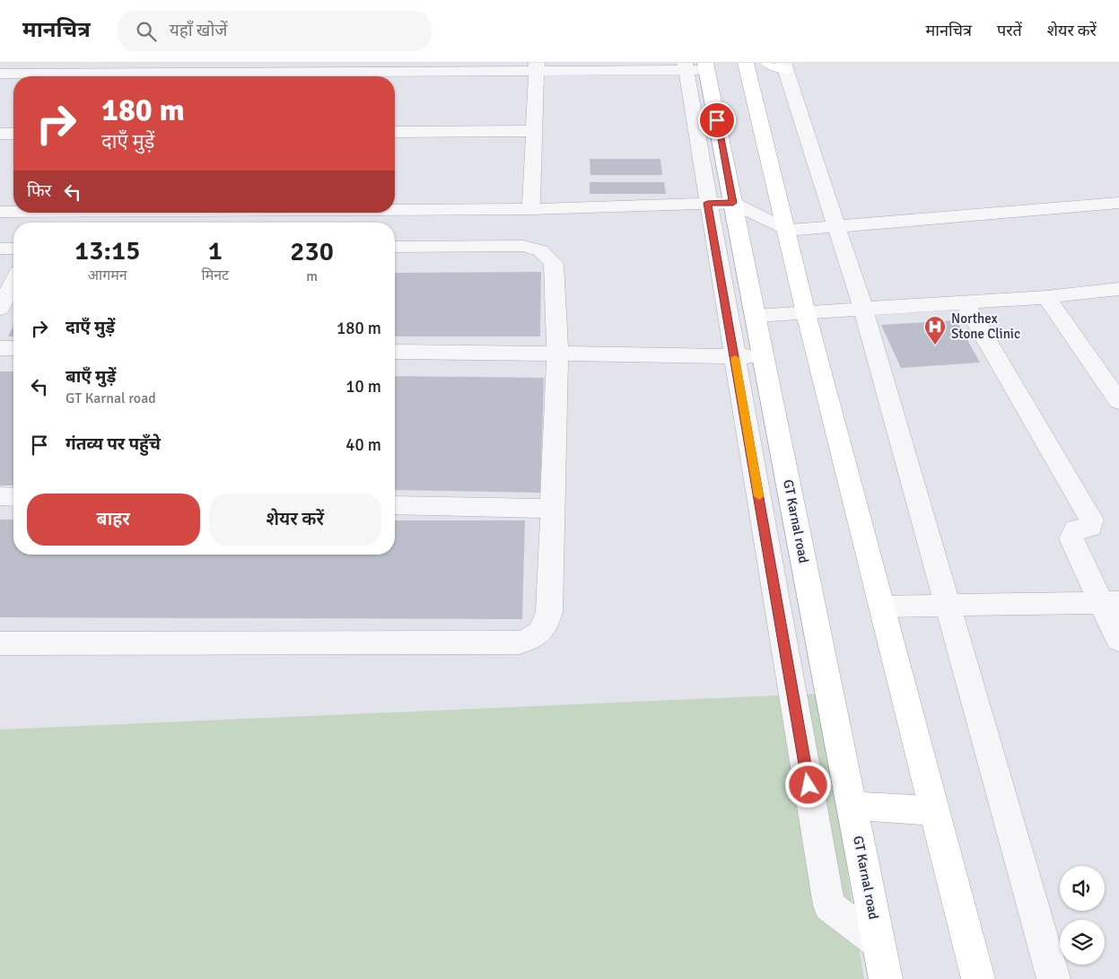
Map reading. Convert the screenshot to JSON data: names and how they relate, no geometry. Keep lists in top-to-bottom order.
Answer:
{
  "streets": {
    "main road": ["GT Karnal road"]
  },
  "places": {
    "hospital": ["Northex Stone Clinic"]
  },
  "page": {
    "header": "मानचित्र",
    "search": "यहाँ खोजें",
    "nav": ["मानचित्र", "परतें", "शेयर करें"],
    "turn": ["180 m", "दाएँ मुड़ें"],
    "then": "फिर",
    "eta": [
      "13:15",
      "आगमन",
      "1",
      "मिनट",
      "230",
      "m"
    ],
    "list": [
      {
        "name": "दाएँ मुड़ें",
        "value": "180 m"
      },
      {
        "name": "बाएँ मुड़ें",
        "note": "GT Karnal road",
        "value": "10 m"
      },
      {
        "name": "गंतव्य पर पहुँचे",
        "value": "40 m"
      }
    ],
    "buttons": ["बाहर", "शेयर करें"]
  }
}
